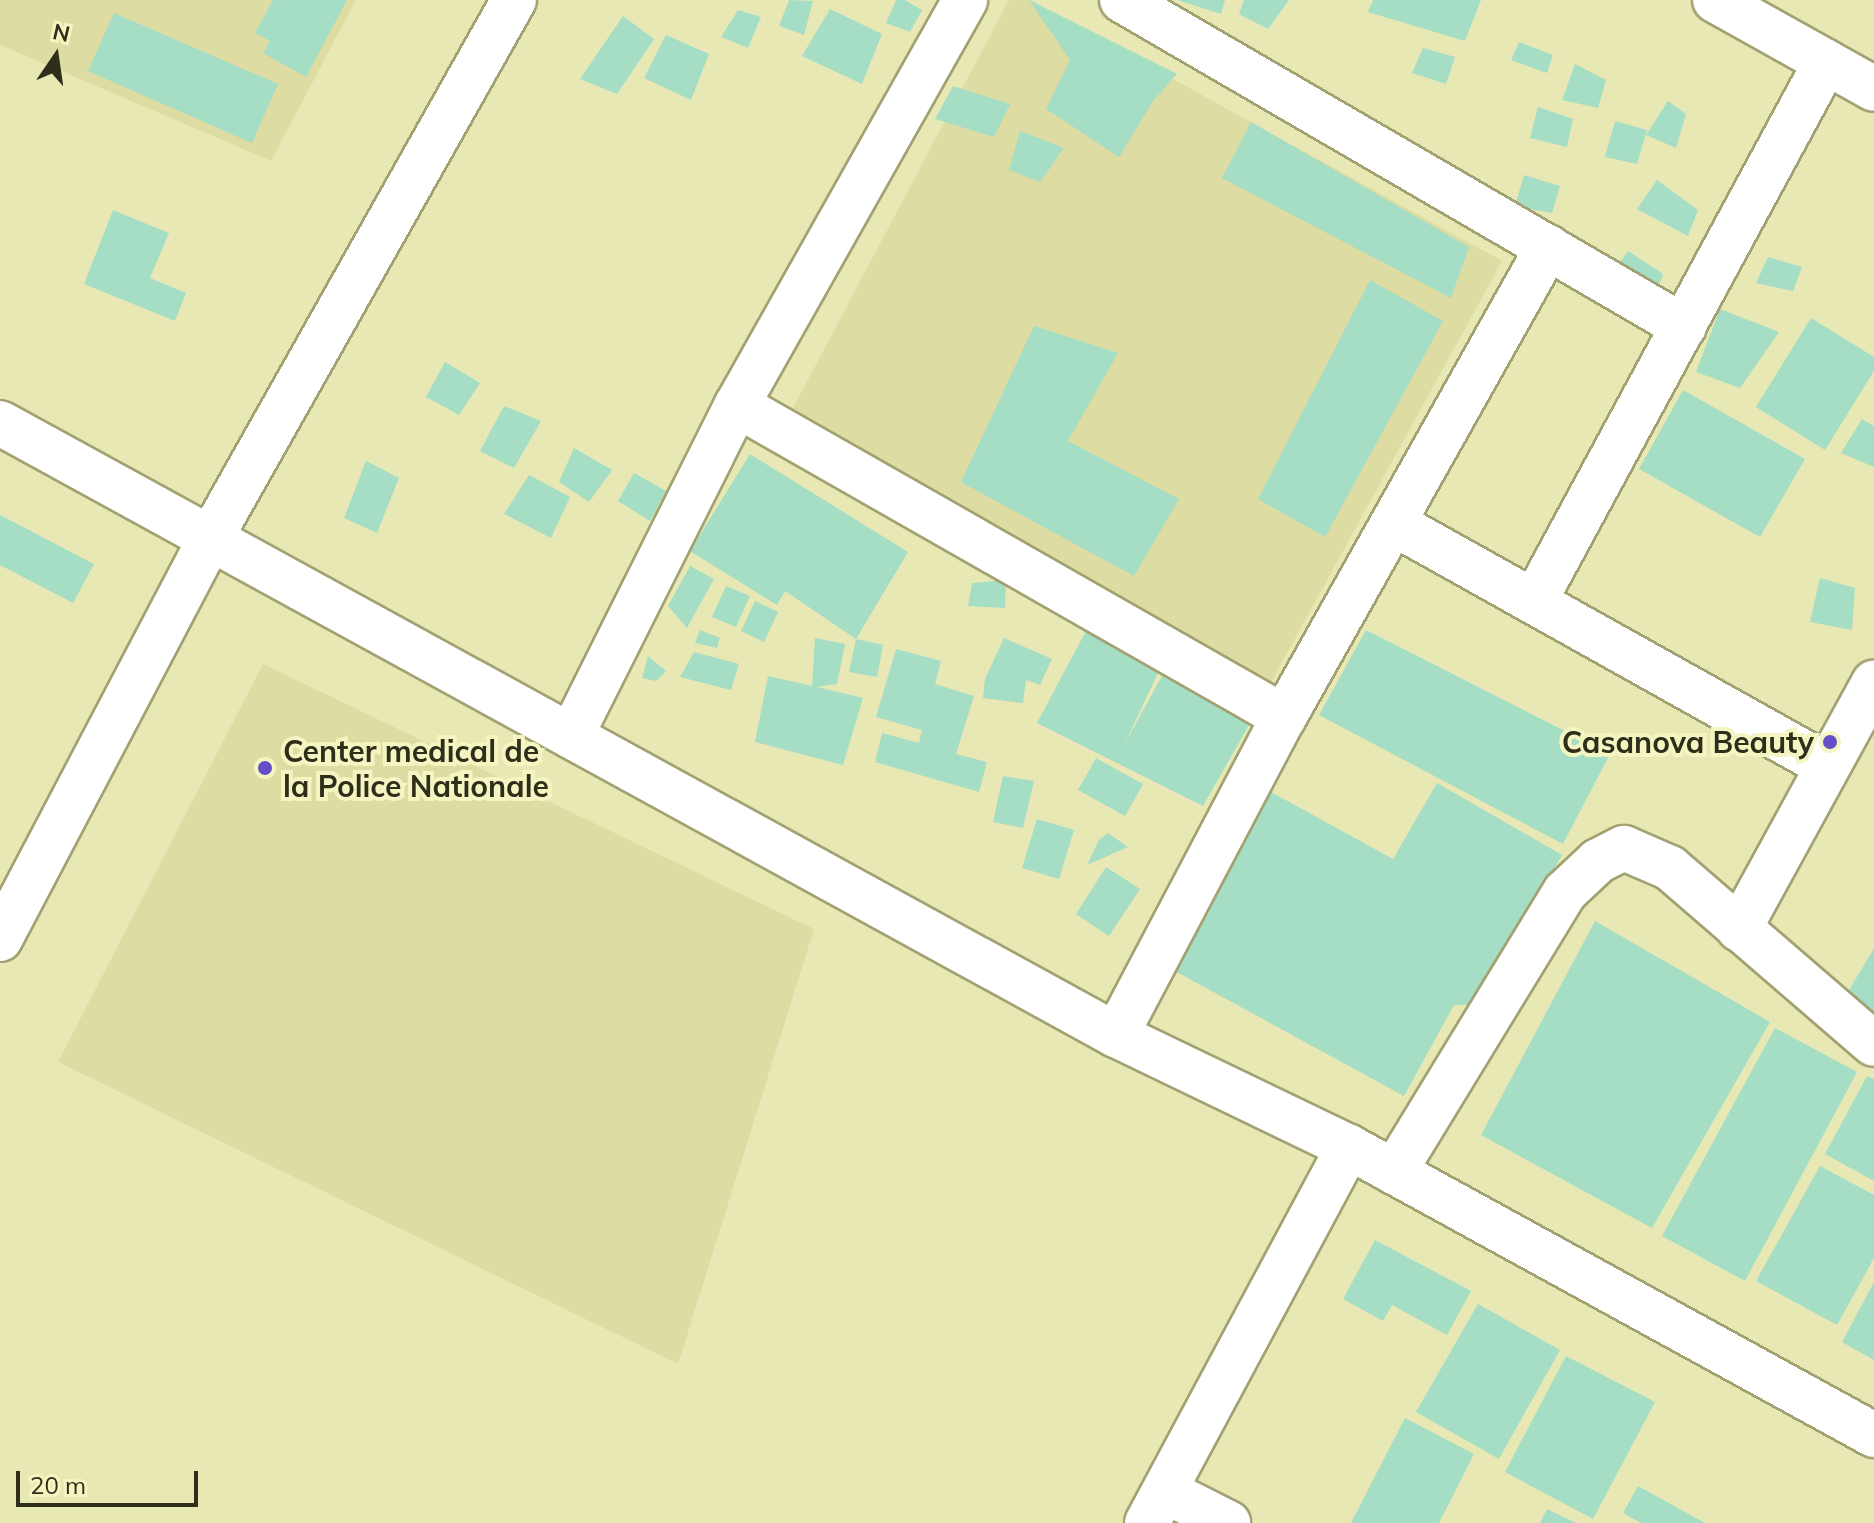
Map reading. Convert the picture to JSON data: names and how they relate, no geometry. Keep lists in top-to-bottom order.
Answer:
{
  "places": ["Casanova Beauty", "Center medical de la Police Nationale"],
  "scale_bar": "20 m",
  "north": "top"
}
